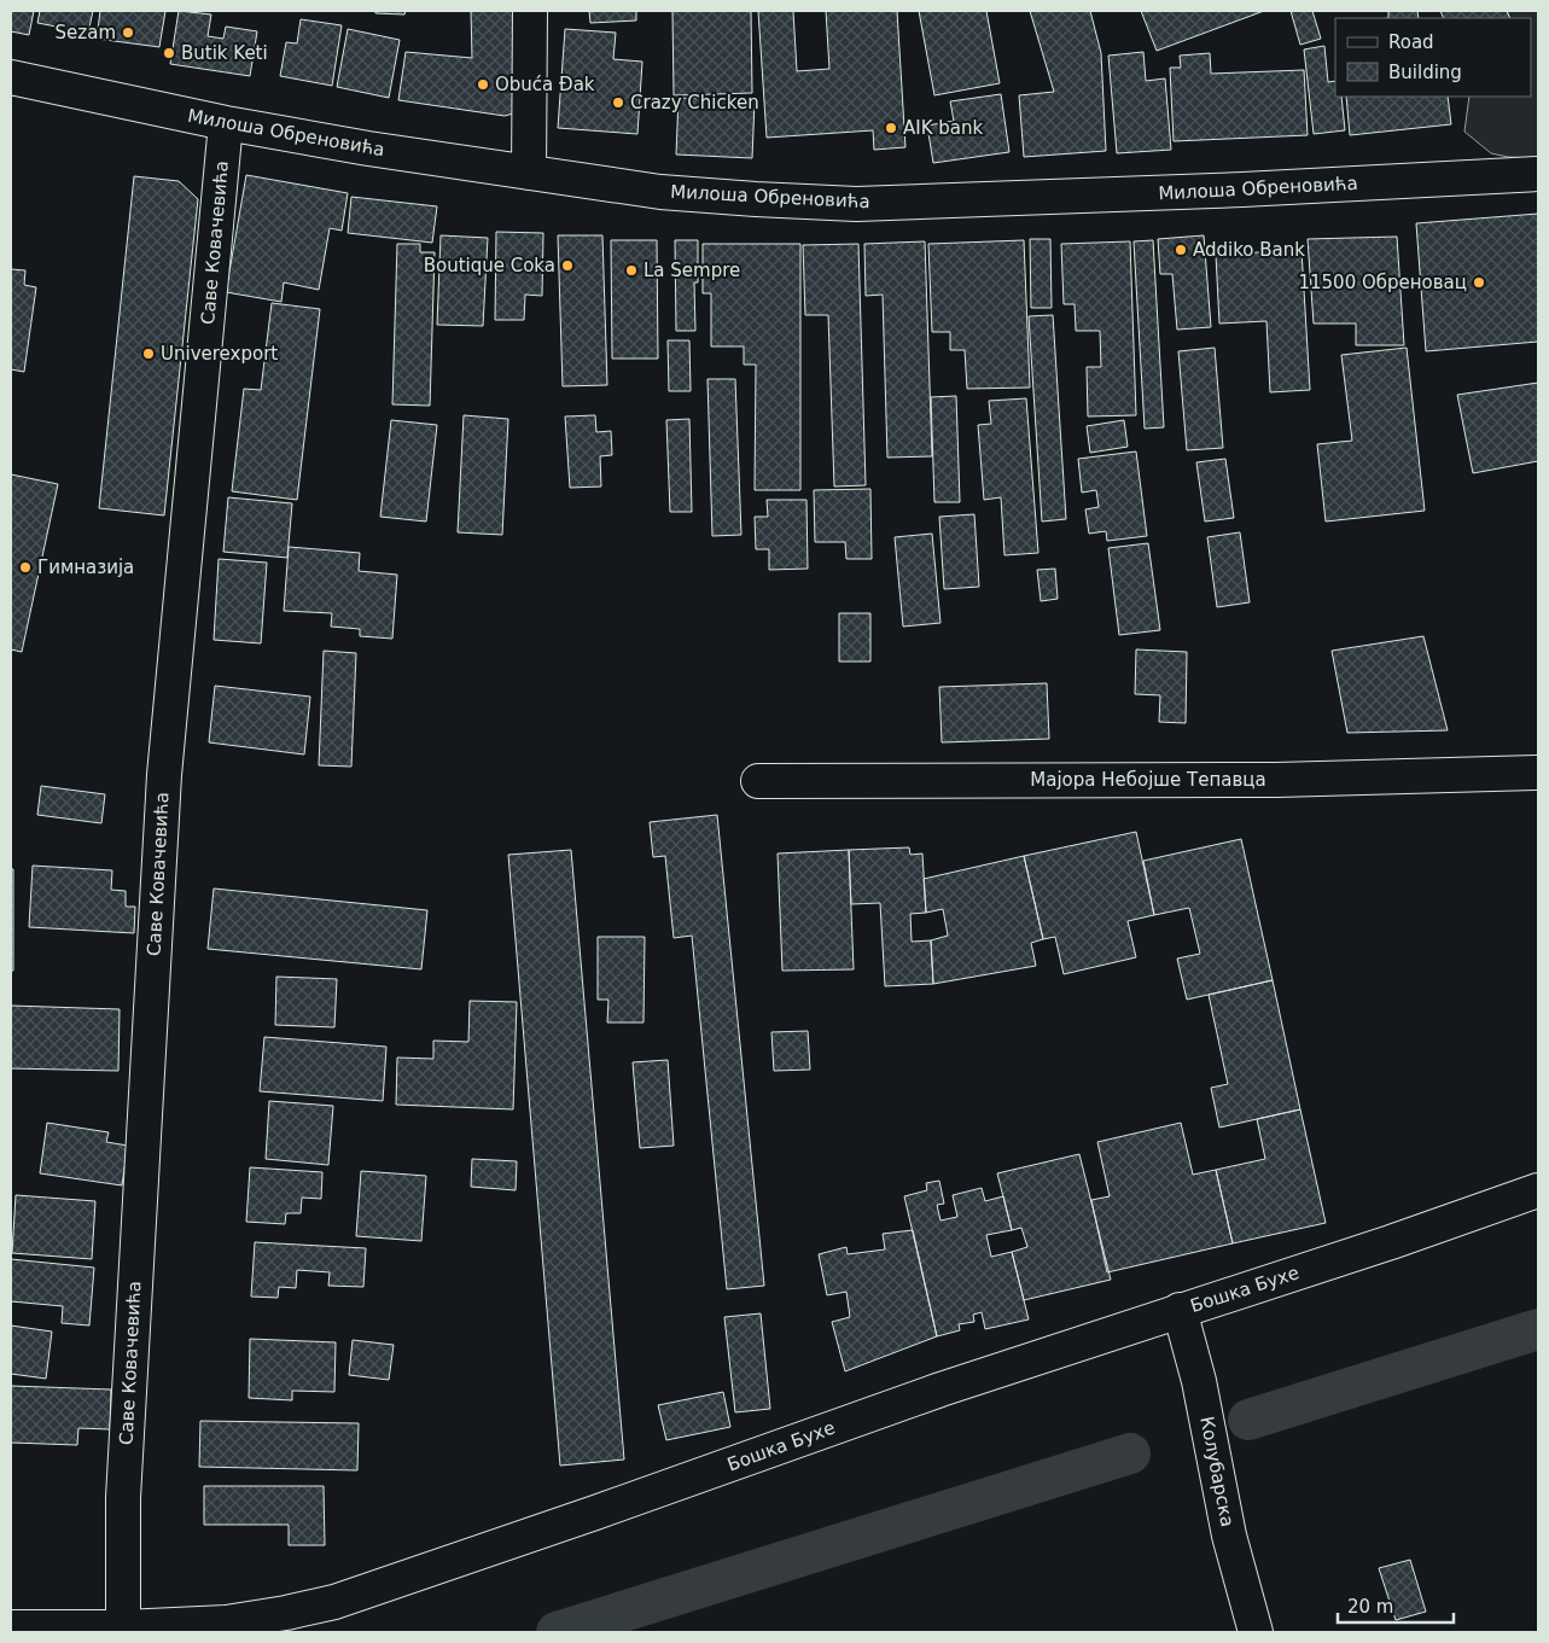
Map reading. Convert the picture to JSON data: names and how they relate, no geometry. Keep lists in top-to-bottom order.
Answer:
{
  "streets": {
    "street": [
      "Милоша Обреновића",
      "Саве Ковачевића",
      "Мајора Небојше Тепавца",
      "Бошка Бухе",
      "Колубарска"
    ]
  },
  "crossings": [
    ["Милоша Обреновића", "Саве Ковачевића"],
    ["Саве Ковачевића", "Бошка Бухе"],
    ["Бошка Бухе", "Колубарска"]
  ],
  "places": [
    "Sezam",
    "Butik Keti",
    "Obuća Đak",
    "Crazy Chicken",
    "AIK bank",
    "Addiko Bank",
    "Boutique Coka",
    "La Sempre",
    "11500 Обреновац",
    "Univerexport",
    "Гимназија"
  ],
  "legend": ["Road", "Building"],
  "scale_bar": "20 m"
}
